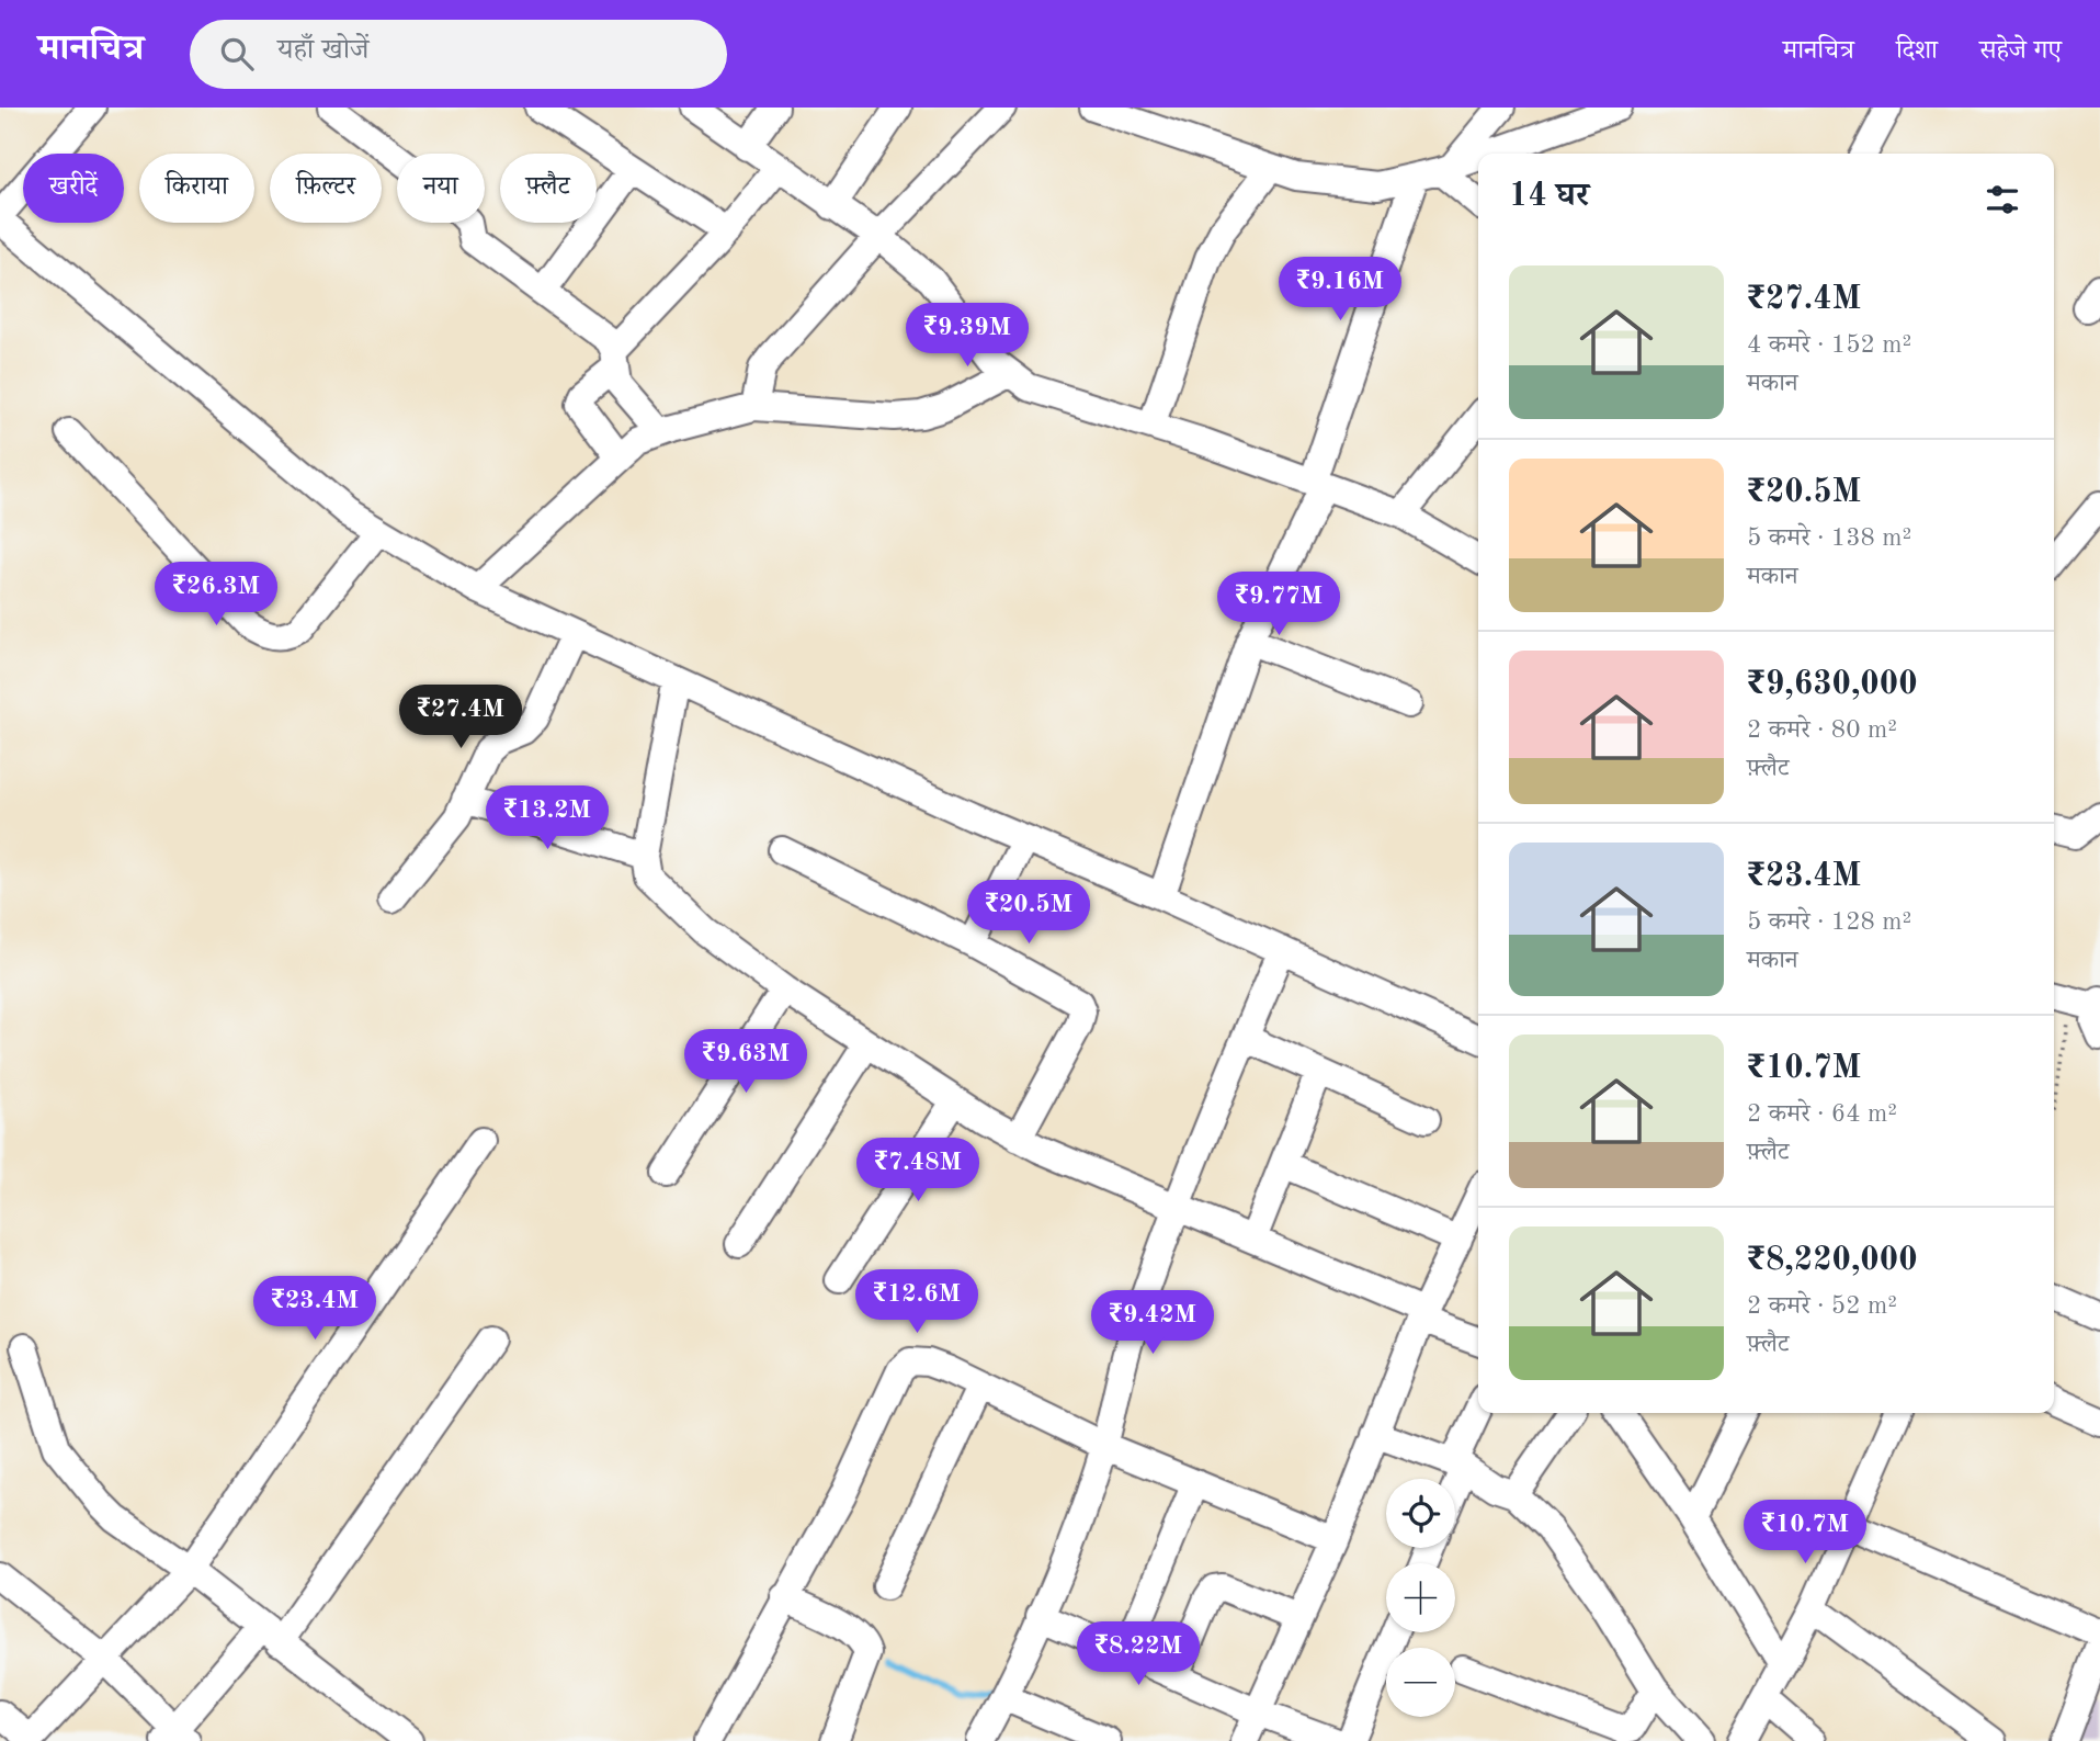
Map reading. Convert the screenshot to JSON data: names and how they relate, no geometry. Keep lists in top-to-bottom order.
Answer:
{
  "page": {
    "header": "मानचित्र",
    "search": "यहाँ खोजें",
    "nav": ["मानचित्र", "दिशा", "सहेजे गए"],
    "chip": [
      "खरीदें",
      "किराया",
      "फ़िल्टर",
      "नया",
      "फ़्लैट"
    ],
    "heading": "14 घर",
    "list": [
      {
        "name": "₹27.4M",
        "note": "4 कमरे · 152 m² · मकान"
      },
      {
        "name": "₹20.5M",
        "note": "5 कमरे · 138 m² · मकान"
      },
      {
        "name": "₹9,630,000",
        "note": "2 कमरे · 80 m² · फ़्लैट"
      },
      {
        "name": "₹23.4M",
        "note": "5 कमरे · 128 m² · मकान"
      },
      {
        "name": "₹10.7M",
        "note": "2 कमरे · 64 m² · फ़्लैट"
      },
      {
        "name": "₹8,220,000",
        "note": "2 कमरे · 52 m² · फ़्लैट"
      }
    ],
    "price": [
      "₹9.16M",
      "₹9.39M",
      "₹26.3M",
      "₹9.77M",
      "₹27.4M",
      "₹13.2M",
      "₹20.5M",
      "₹9.63M",
      "₹7.48M",
      "₹12.6M",
      "₹23.4M",
      "₹9.42M",
      "₹10.7M",
      "₹8.22M"
    ],
    "map_buttons": ["+", "−"]
  }
}
